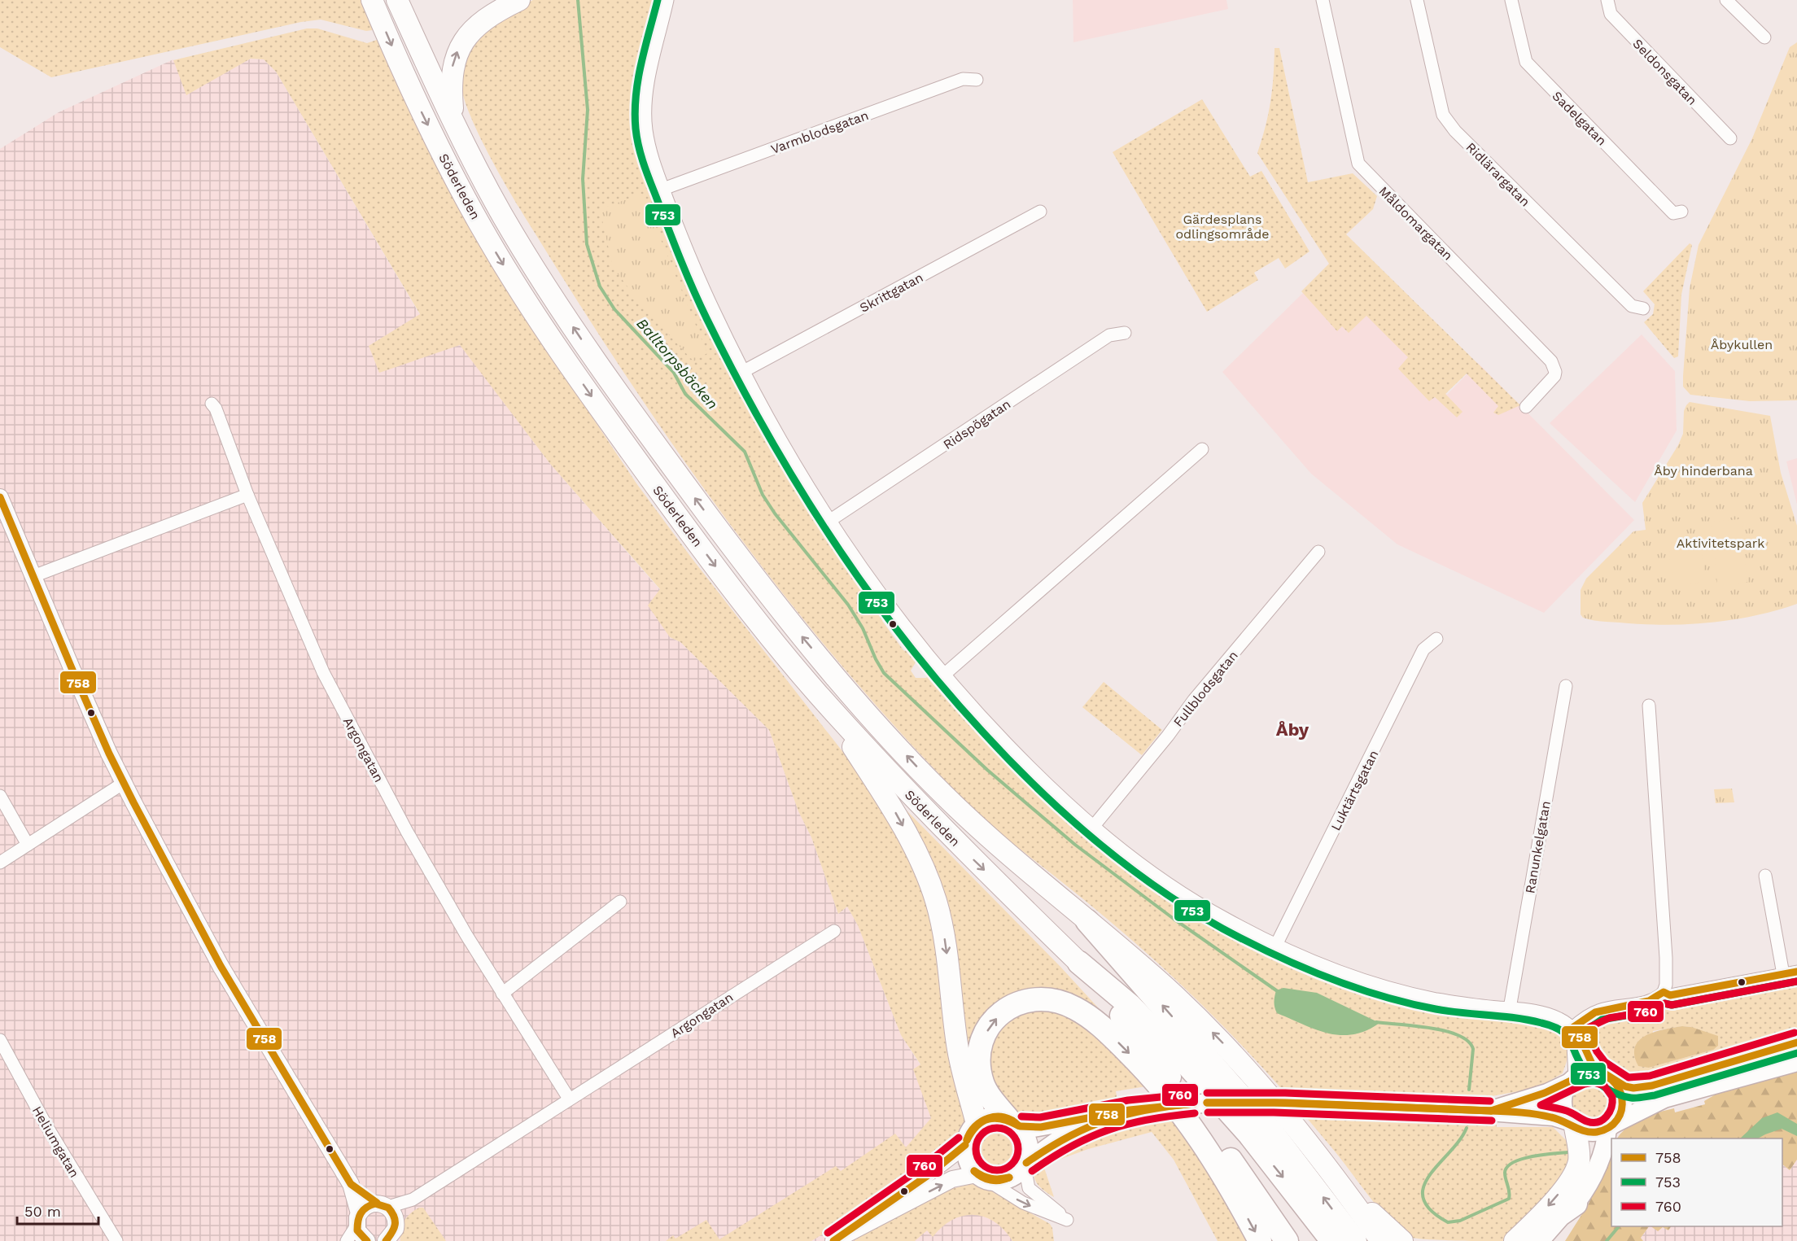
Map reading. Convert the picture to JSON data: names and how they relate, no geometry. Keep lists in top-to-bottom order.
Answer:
{
  "streets": {
    "highway": ["Söderleden"],
    "street": [
      "Seldonsgatan",
      "Sadelgatan",
      "Varmblodsgatan",
      "Ridlärargatan",
      "Måldomargatan",
      "Skrittgatan",
      "Ridspögatan",
      "Fullblodsgatan",
      "Argongatan",
      "Luktärtsgatan",
      "Ranunkelgatan",
      "Heliumgatan"
    ]
  },
  "districts": ["Åby"],
  "water": ["Balltorpsbäcken"],
  "parks": [
    "Gärdesplans odlingsområde",
    "Åbykullen",
    "Åby hinderbana",
    "Aktivitetspark"
  ],
  "lines": ["transit line 753", "transit line 758", "transit line 760"],
  "legend": ["758", "753", "760"],
  "scale_bar": "50 m"
}
